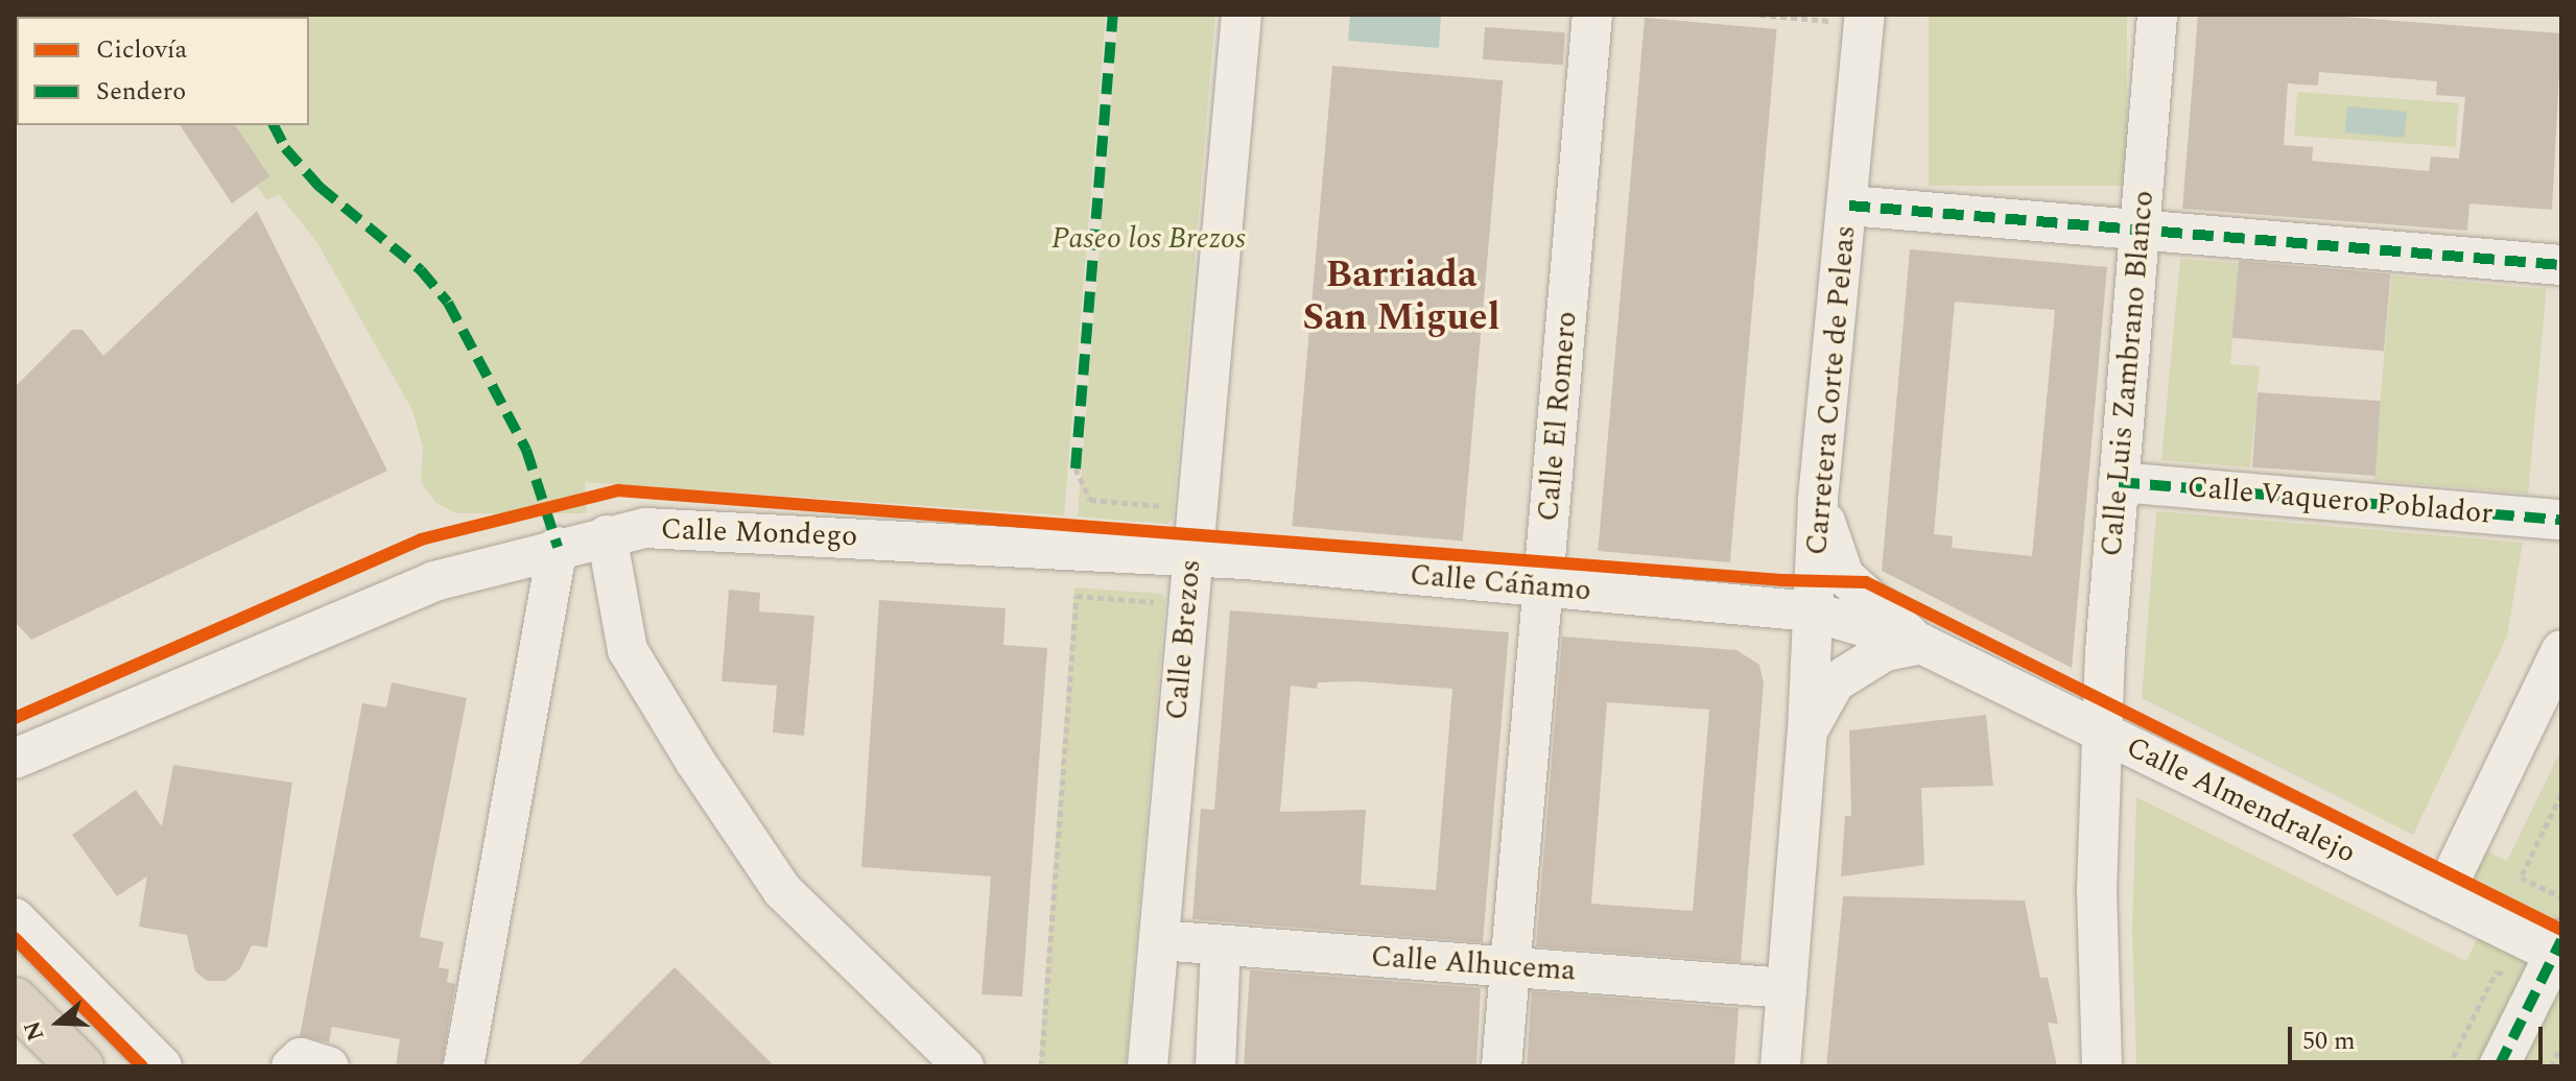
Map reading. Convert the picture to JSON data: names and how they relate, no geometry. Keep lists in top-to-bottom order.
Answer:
{
  "streets": {
    "street": [
      "Calle Luis Zambrano Blanco",
      "Carretera Corte de Peleas",
      "Calle El Romero",
      "Calle Vaquero Poblador",
      "Calle Mondego",
      "Calle Cáñamo",
      "Calle Brezos",
      "Calle Almendralejo",
      "Calle Alhucema"
    ]
  },
  "crossings": [
    ["Calle Luis Zambrano Blanco", "Calle Vaquero Poblador"],
    ["Calle Luis Zambrano Blanco", "Calle Almendralejo"],
    ["Carretera Corte de Peleas", "Calle Cáñamo"],
    ["Carretera Corte de Peleas", "Calle Almendralejo"],
    ["Carretera Corte de Peleas", "Calle Alhucema"],
    ["Calle El Romero", "Calle Cáñamo"],
    ["Calle El Romero", "Calle Alhucema"],
    ["Calle Mondego", "Calle Cáñamo"],
    ["Calle Mondego", "Calle Brezos"],
    ["Calle Cáñamo", "Calle Brezos"],
    ["Calle Cáñamo", "Calle Almendralejo"],
    ["Calle Brezos", "Calle Alhucema"]
  ],
  "districts": ["Barriada San Miguel"],
  "parks": ["Paseo los Brezos"],
  "legend": ["Ciclovía", "Sendero"],
  "scale_bar": "50 m",
  "north": "left"
}
